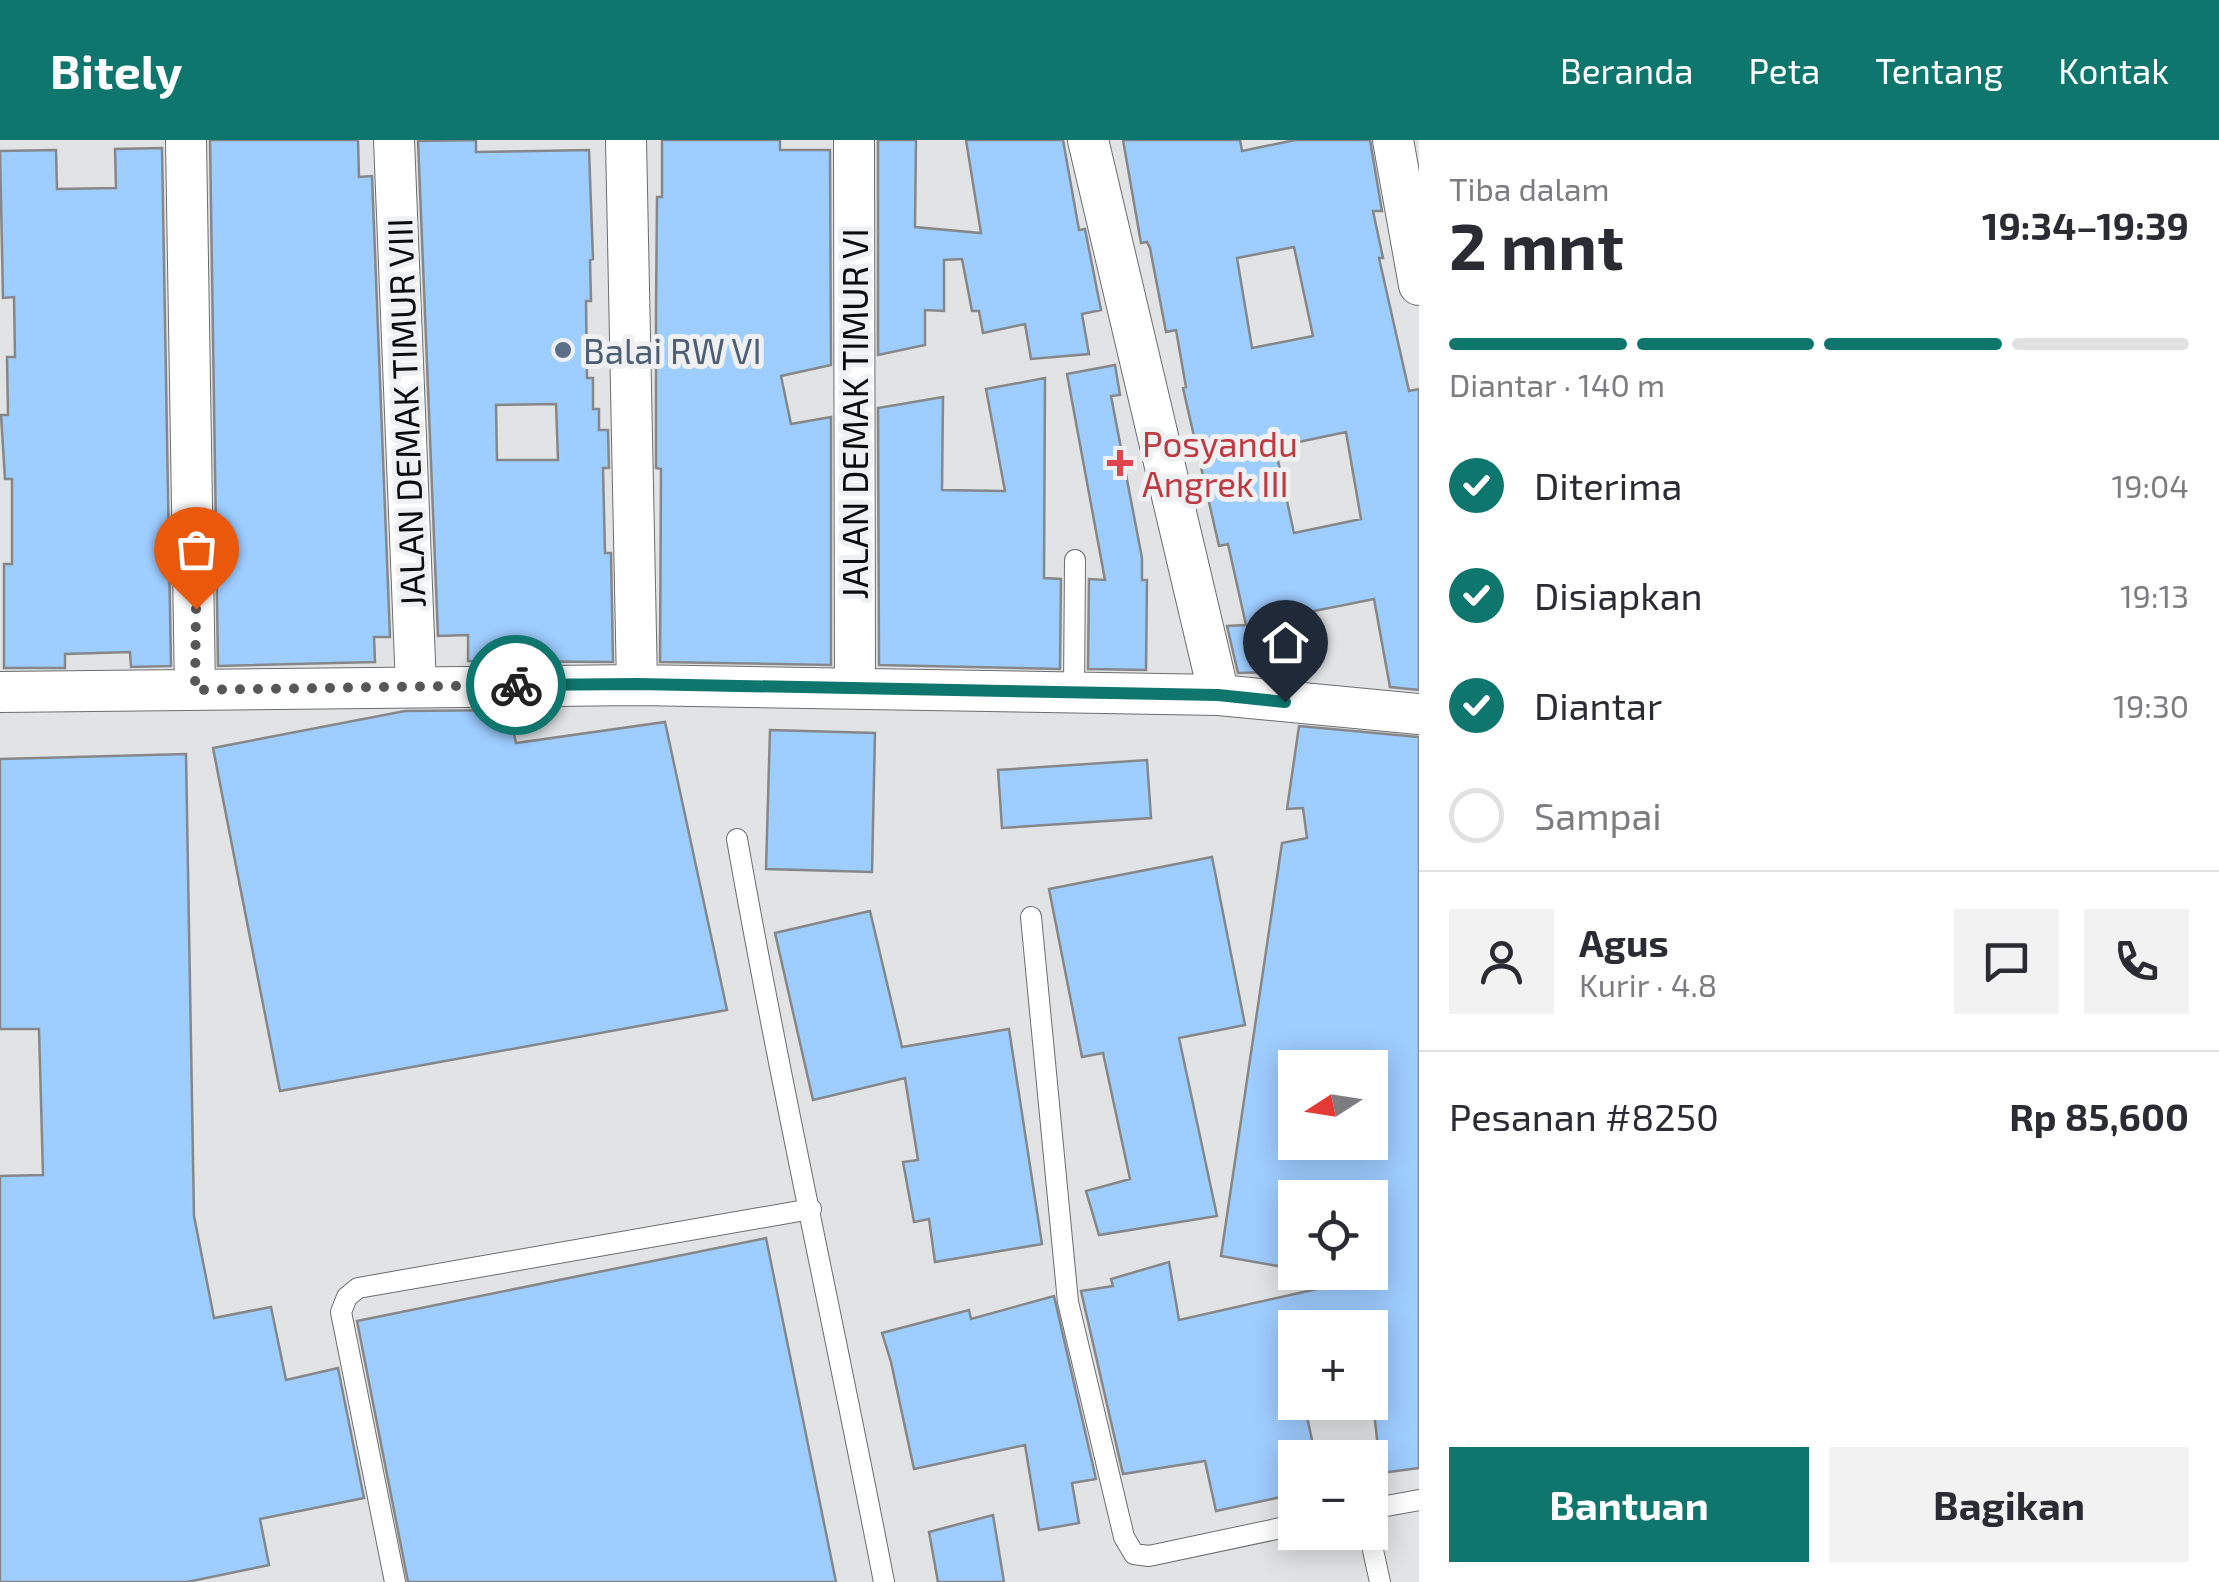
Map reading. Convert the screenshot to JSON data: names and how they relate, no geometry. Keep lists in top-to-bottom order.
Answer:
{
  "streets": {
    "street": ["JALAN DEMAK TIMUR VIII", "JALAN DEMAK TIMUR VI"]
  },
  "places": {
    "other": ["Balai RW VI"],
    "health": ["Posyandu Angrek III"]
  },
  "north": "left",
  "page": {
    "header": "Bitely",
    "nav": [
      "Beranda",
      "Peta",
      "Tentang",
      "Kontak"
    ],
    "heading": ["2 mnt", "Tiba dalam", "19:34–19:39"],
    "panel": [
      "Agus",
      "Kurir · 4.8",
      "Pesanan #8250",
      "Rp 85,600"
    ],
    "bar": "Diantar · 140 m",
    "list": [
      ["Diterima", "19:04"],
      ["Disiapkan", "19:13"],
      ["Diantar", "19:30"],
      "Sampai"
    ],
    "map_buttons": ["+", "−"],
    "buttons": ["Bantuan", "Bagikan"]
  }
}
